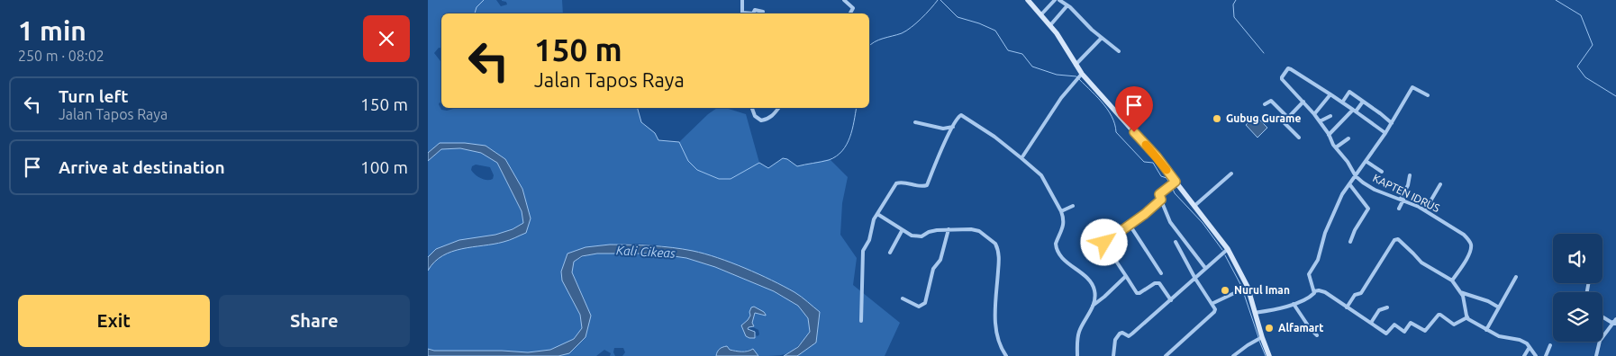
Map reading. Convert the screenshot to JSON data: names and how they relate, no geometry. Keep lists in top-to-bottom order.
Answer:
{
  "streets": {
    "street": ["KAPTEN IDRUS"]
  },
  "water": ["Kali Cikeas"],
  "places": ["Gubug Gurame", "Nurul Iman", "Alfamart"],
  "page": {
    "heading": ["1 min", "250 m · 08:02"],
    "turn": ["150 m", "Jalan Tapos Raya"],
    "list": [
      {
        "name": "Turn left",
        "note": "Jalan Tapos Raya",
        "value": "150 m"
      },
      {
        "name": "Arrive at destination",
        "value": "100 m"
      }
    ],
    "buttons": ["Exit", "Share"]
  }
}
